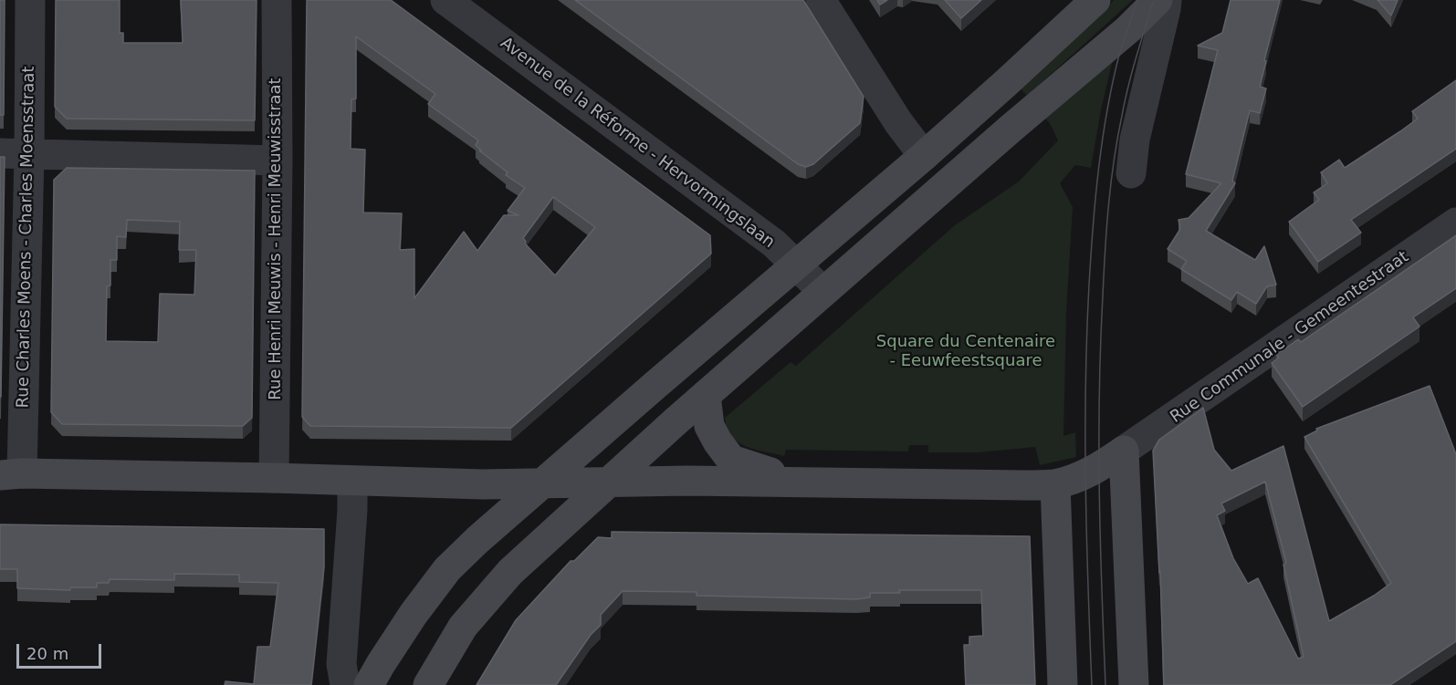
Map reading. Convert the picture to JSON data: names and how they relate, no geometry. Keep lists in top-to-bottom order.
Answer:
{
  "streets": {
    "street": [
      "Avenue de la Réforme - Hervormingslaan",
      "Rue Charles Moens - Charles Moensstraat",
      "Rue Henri Meuwis - Henri Meuwisstraat",
      "Rue Communale - Gemeentestraat"
    ]
  },
  "parks": ["Square du Centenaire - Eeuwfeestsquare"],
  "scale_bar": "20 m"
}
